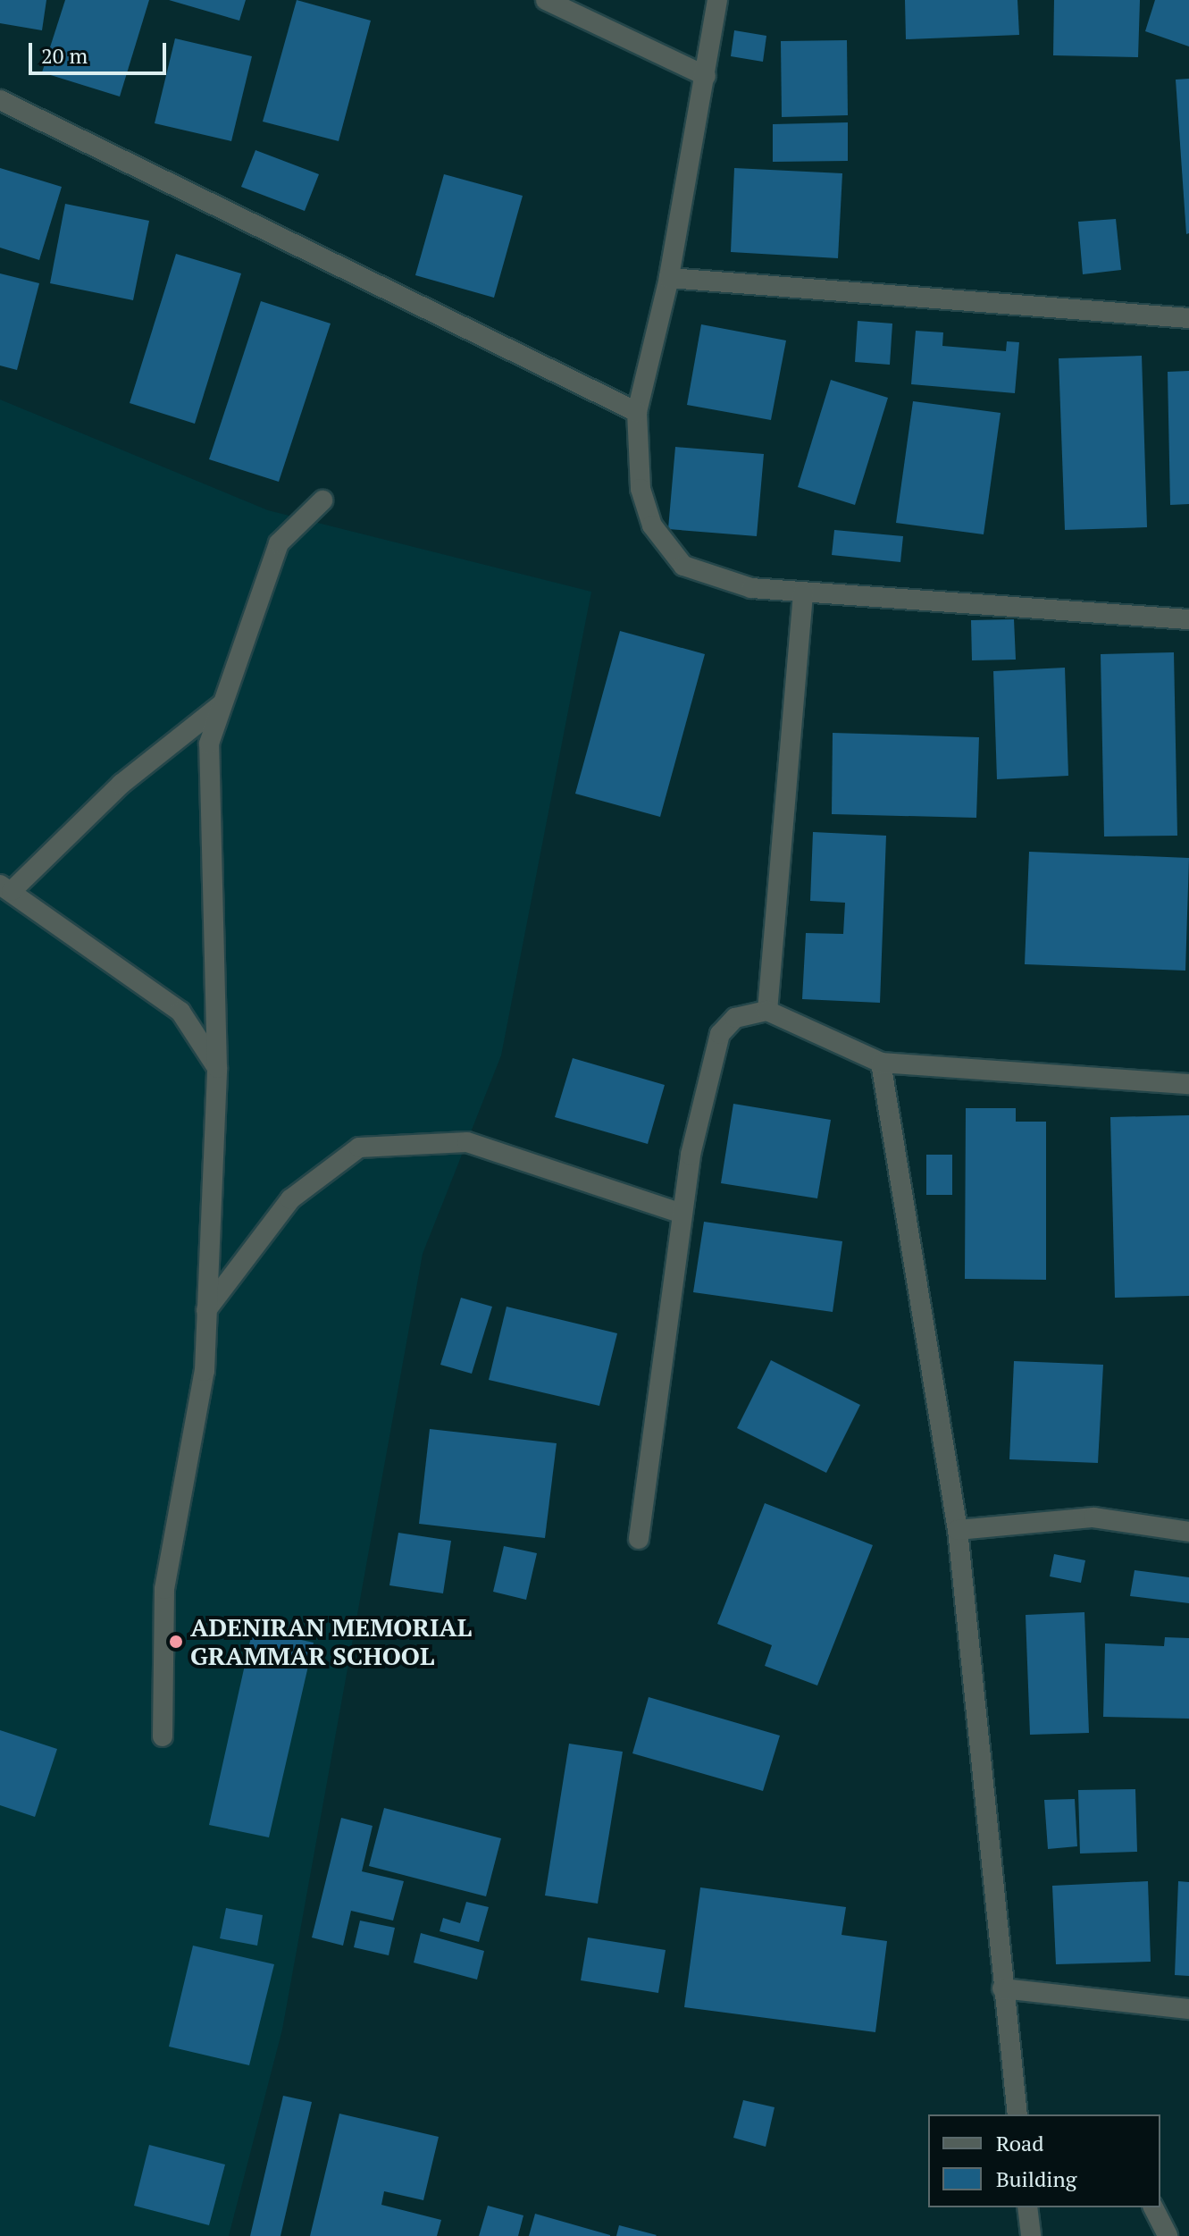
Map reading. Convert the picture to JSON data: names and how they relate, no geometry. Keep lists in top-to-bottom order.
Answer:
{
  "places": ["ADENIRAN MEMORIAL GRAMMAR SCHOOL"],
  "legend": ["Road", "Building"],
  "scale_bar": "20 m"
}
